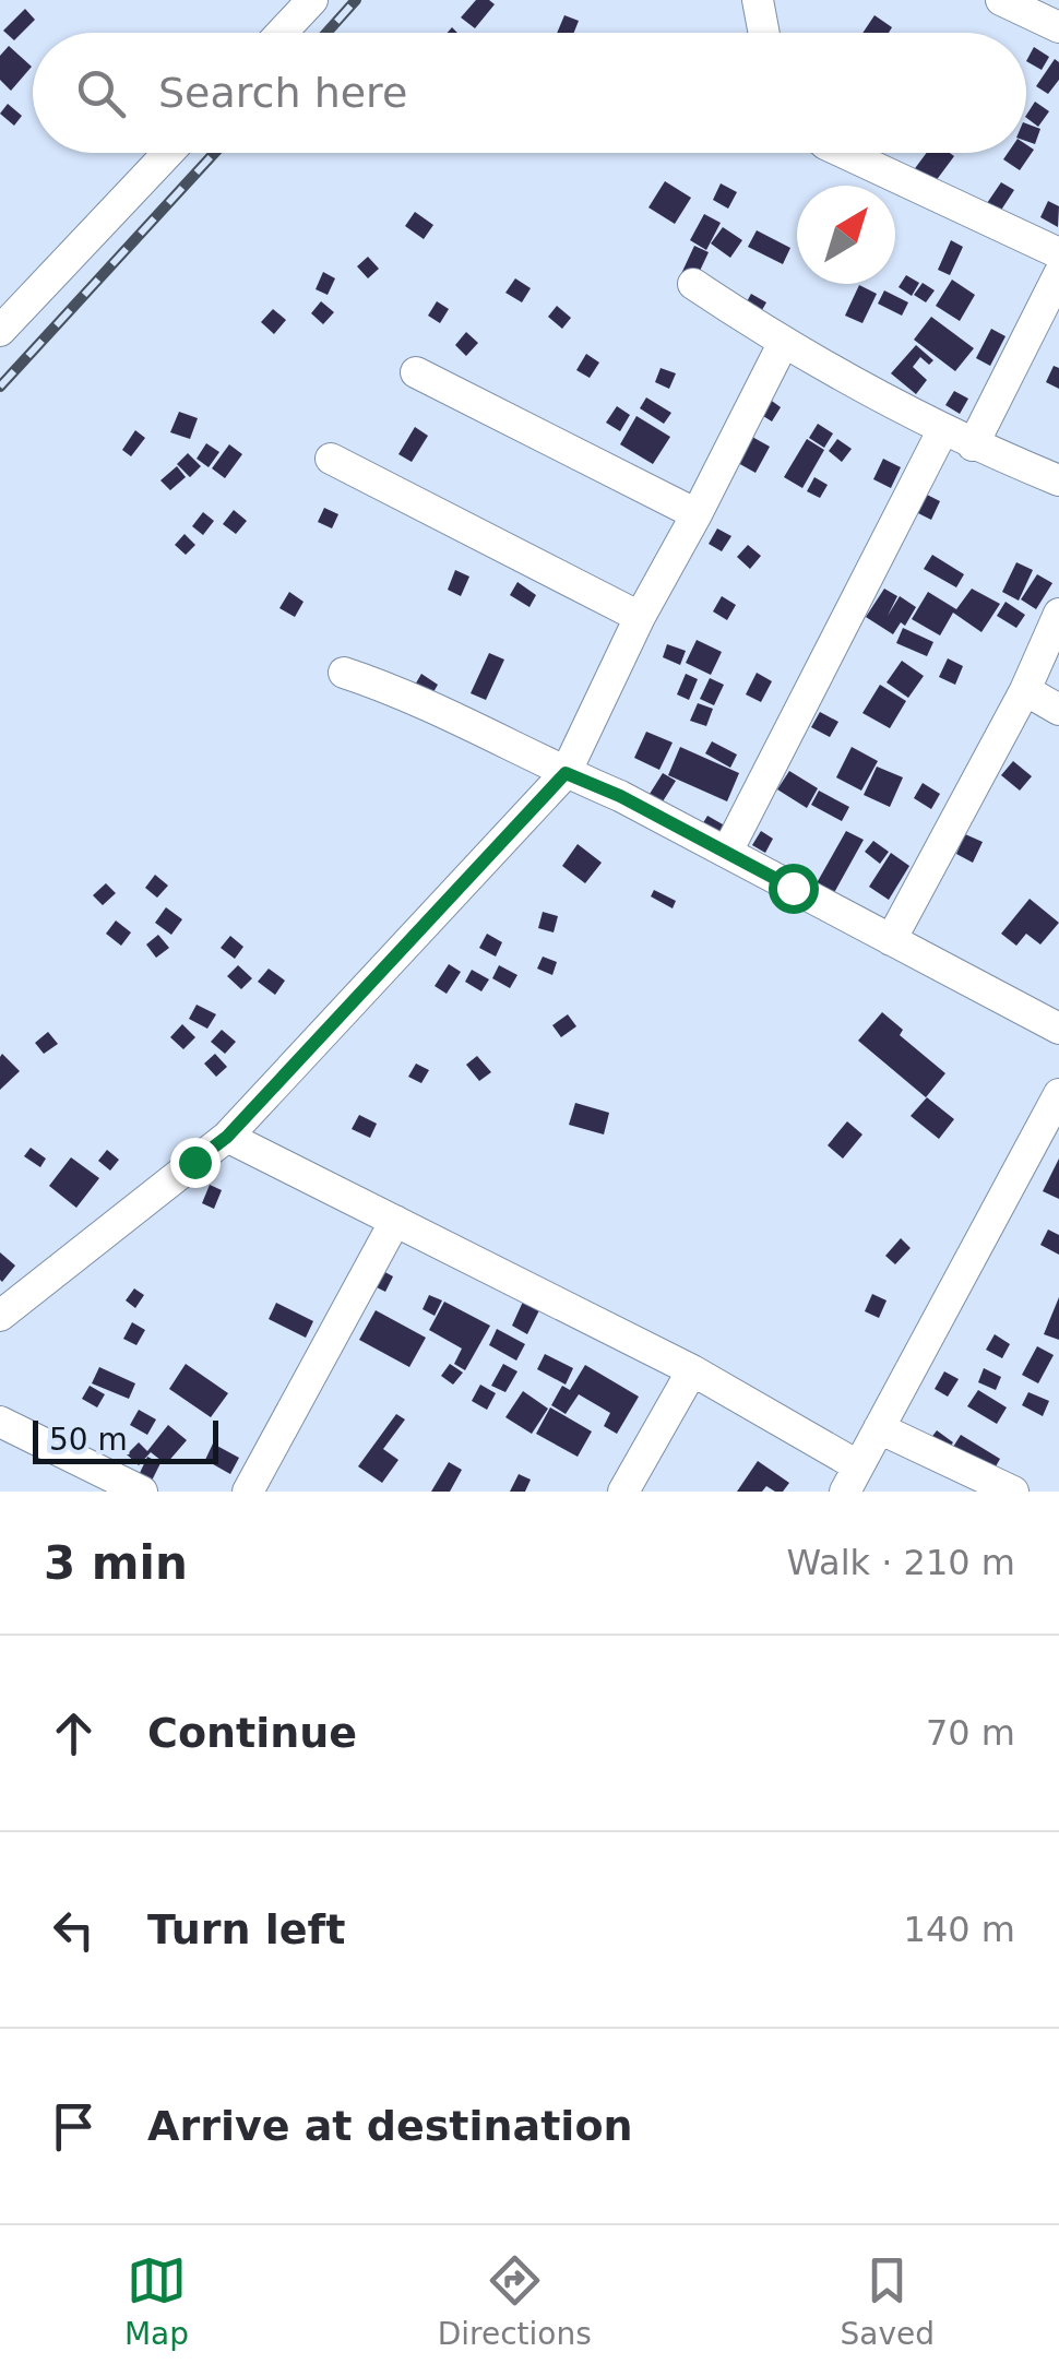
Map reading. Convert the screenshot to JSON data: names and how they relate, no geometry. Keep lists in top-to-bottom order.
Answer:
{
  "scale_bar": "50 m",
  "north": "top right",
  "page": {
    "search": "Search here",
    "scale": "50 m",
    "heading": ["3 min", "Walk · 210 m"],
    "list": [
      ["Continue", "70 m"],
      ["Turn left", "140 m"],
      "Arrive at destination"
    ],
    "nav": ["Map", "Directions", "Saved"]
  }
}
